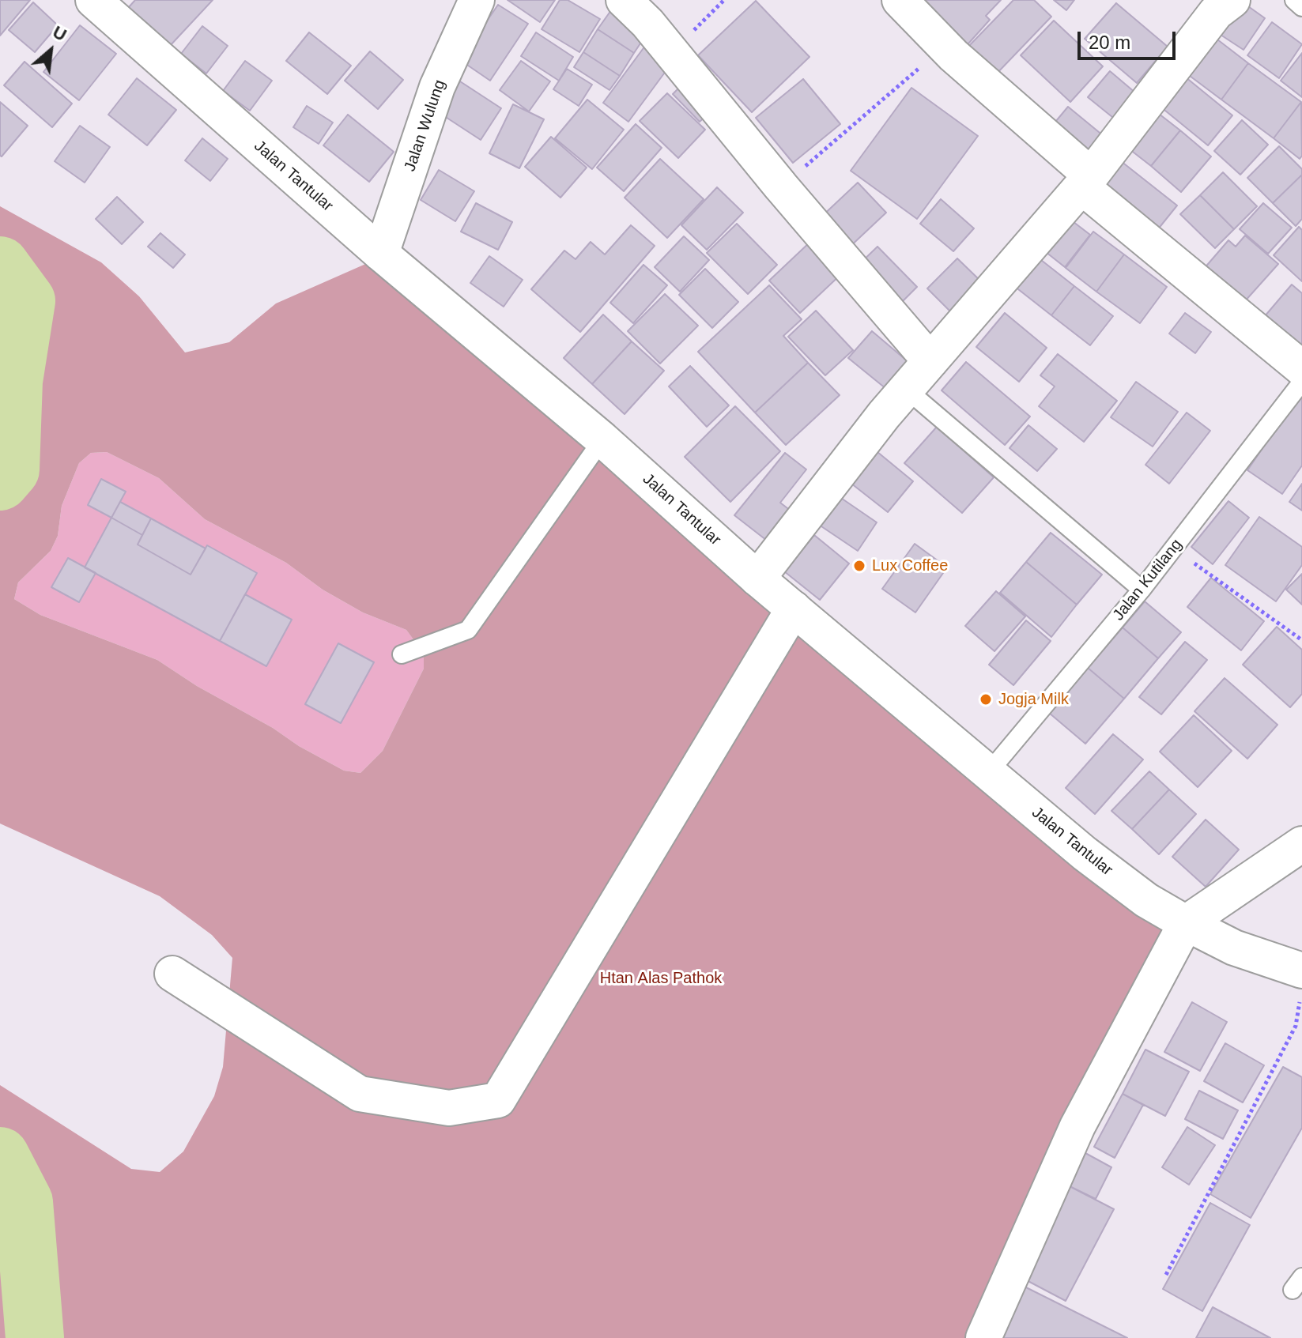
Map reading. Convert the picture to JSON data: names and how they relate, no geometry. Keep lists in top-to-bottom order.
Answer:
{
  "streets": {
    "street": ["Jalan Wulung", "Jalan Tantular"],
    "lane": ["Jalan Kutilang"]
  },
  "crossings": [
    ["Jalan Wulung", "Jalan Tantular"],
    ["Jalan Tantular", "Jalan Kutilang"]
  ],
  "parks": ["Htan Alas Pathok"],
  "places": ["Lux Coffee", "Jogja Milk"],
  "scale_bar": "20 m",
  "north": "top right"
}
